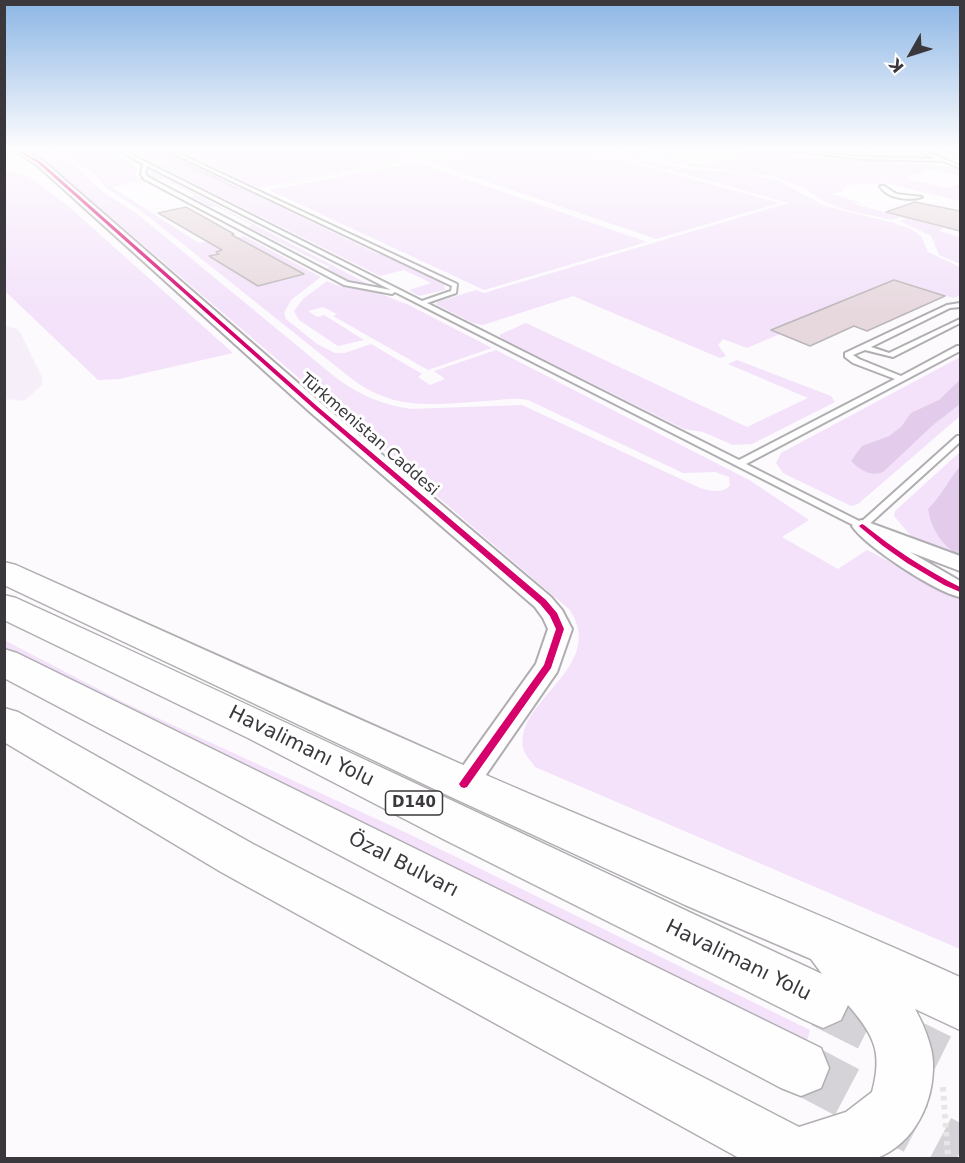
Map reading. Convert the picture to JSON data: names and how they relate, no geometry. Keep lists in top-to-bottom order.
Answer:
{
  "streets": {
    "highway": ["Havalimanı Yolu", "D140", "Özal Bulvarı"],
    "street": ["Türkmenistan Caddesi"]
  },
  "north": "bottom left"
}
